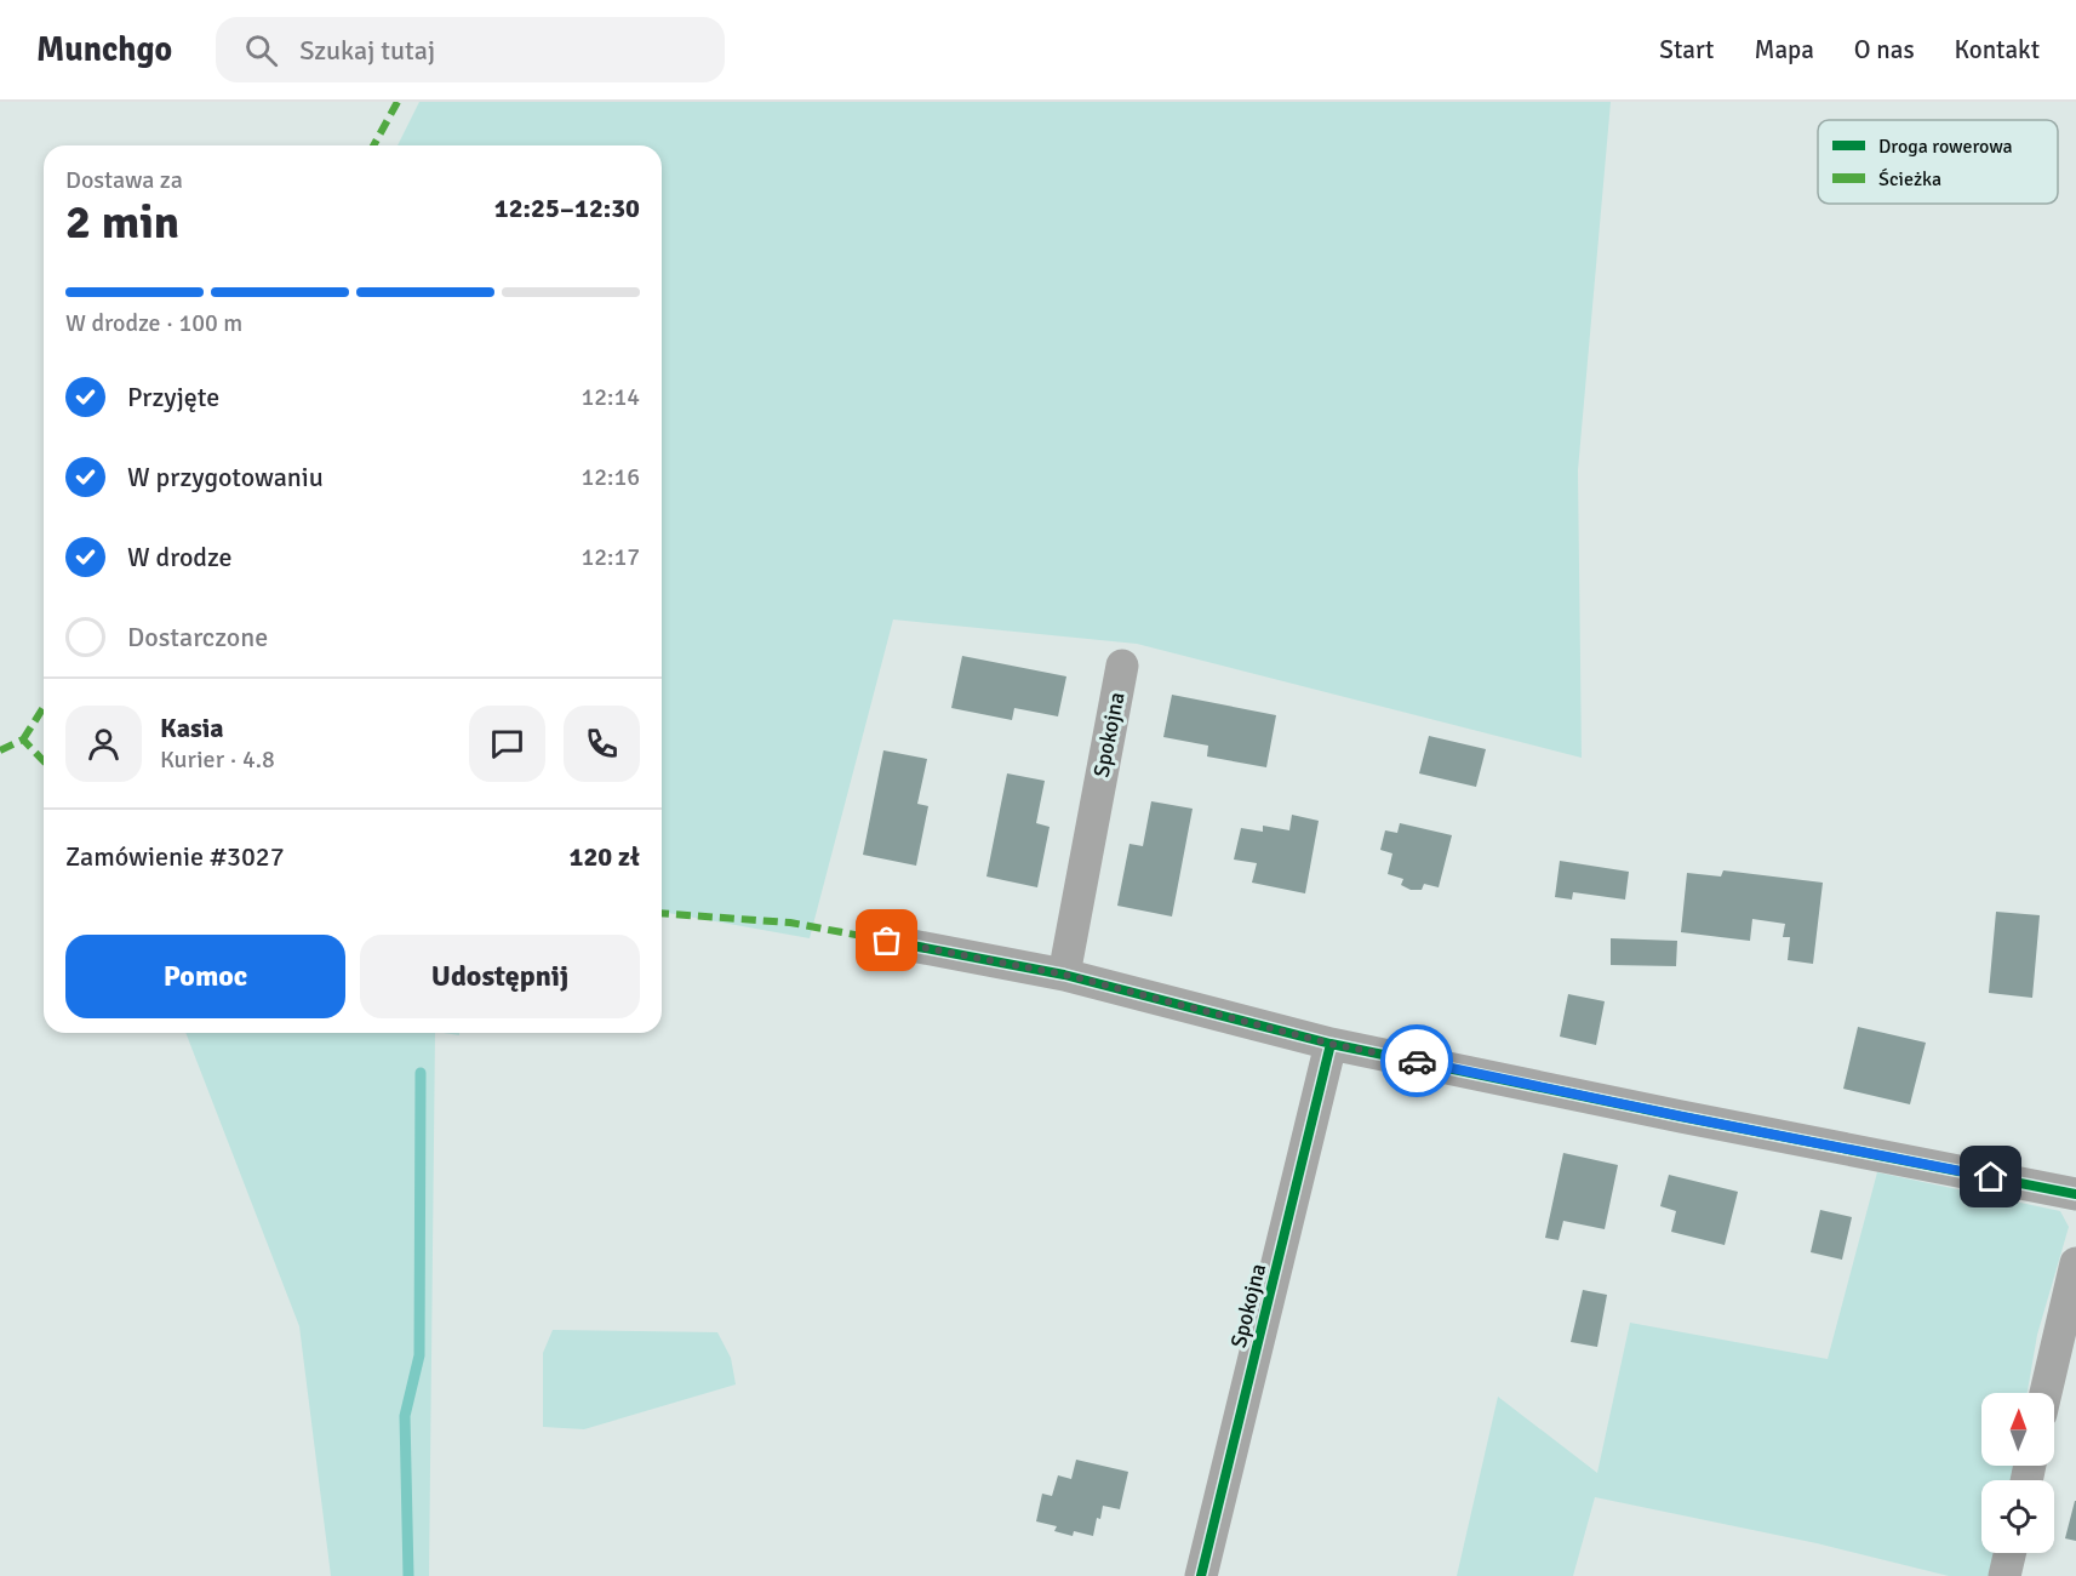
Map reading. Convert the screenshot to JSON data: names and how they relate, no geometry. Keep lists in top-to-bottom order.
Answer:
{
  "streets": {
    "street": ["Spokojna"]
  },
  "legend": ["Droga rowerowa", "Ścieżka"],
  "north": "top",
  "page": {
    "header": "Munchgo",
    "search": "Szukaj tutaj",
    "nav": [
      "Start",
      "Mapa",
      "O nas",
      "Kontakt"
    ],
    "heading": ["2 min", "Dostawa za", "12:25–12:30"],
    "panel": [
      "Kasia",
      "Kurier · 4.8",
      "Zamówienie #3027",
      "120 zł"
    ],
    "bar": "W drodze · 100 m",
    "list": [
      ["Przyjęte", "12:14"],
      ["W przygotowaniu", "12:16"],
      ["W drodze", "12:17"],
      "Dostarczone"
    ],
    "buttons": ["Pomoc", "Udostępnij"]
  }
}
